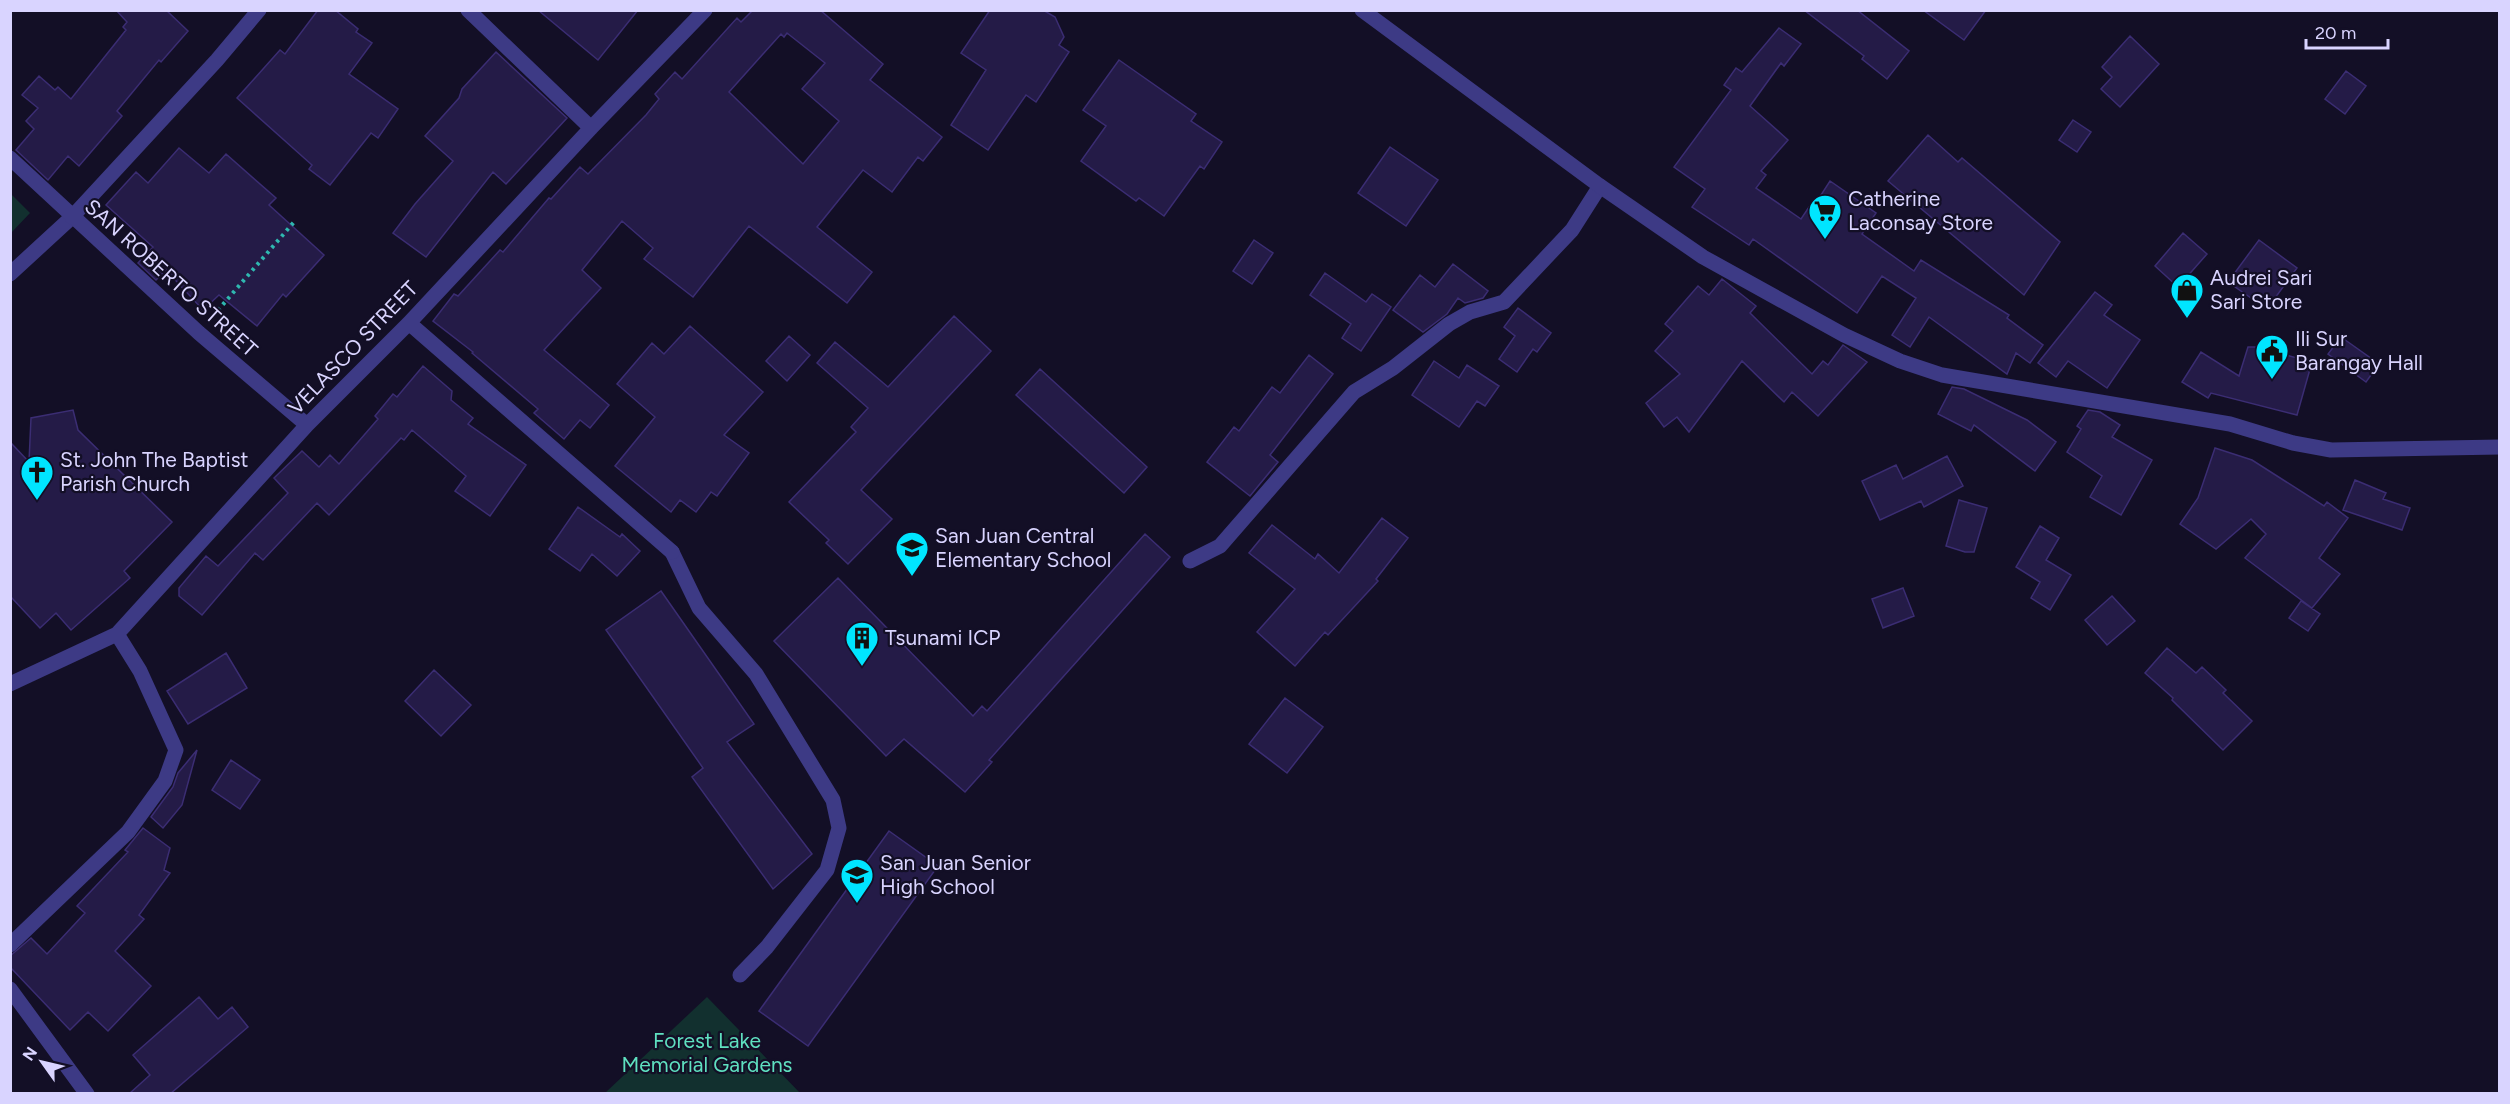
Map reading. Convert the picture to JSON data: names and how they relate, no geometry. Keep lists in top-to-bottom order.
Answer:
{
  "streets": {
    "street": ["SAN ROBERTO STREET", "VELASCO STREET"]
  },
  "crossings": [
    ["SAN ROBERTO STREET", "VELASCO STREET"]
  ],
  "parks": ["Forest Lake Memorial Gardens"],
  "places": {
    "supermarket": ["Catherine Laconsay Store"],
    "shop": ["Audrei Sari Sari Store"],
    "public building": ["Ili Sur Barangay Hall"],
    "church": ["St. John The Baptist Parish Church"],
    "school or university": ["San Juan Central Elementary School", "San Juan Senior High School"],
    "building": ["Tsunami ICP"]
  },
  "scale_bar": "20 m",
  "north": "top left"
}
